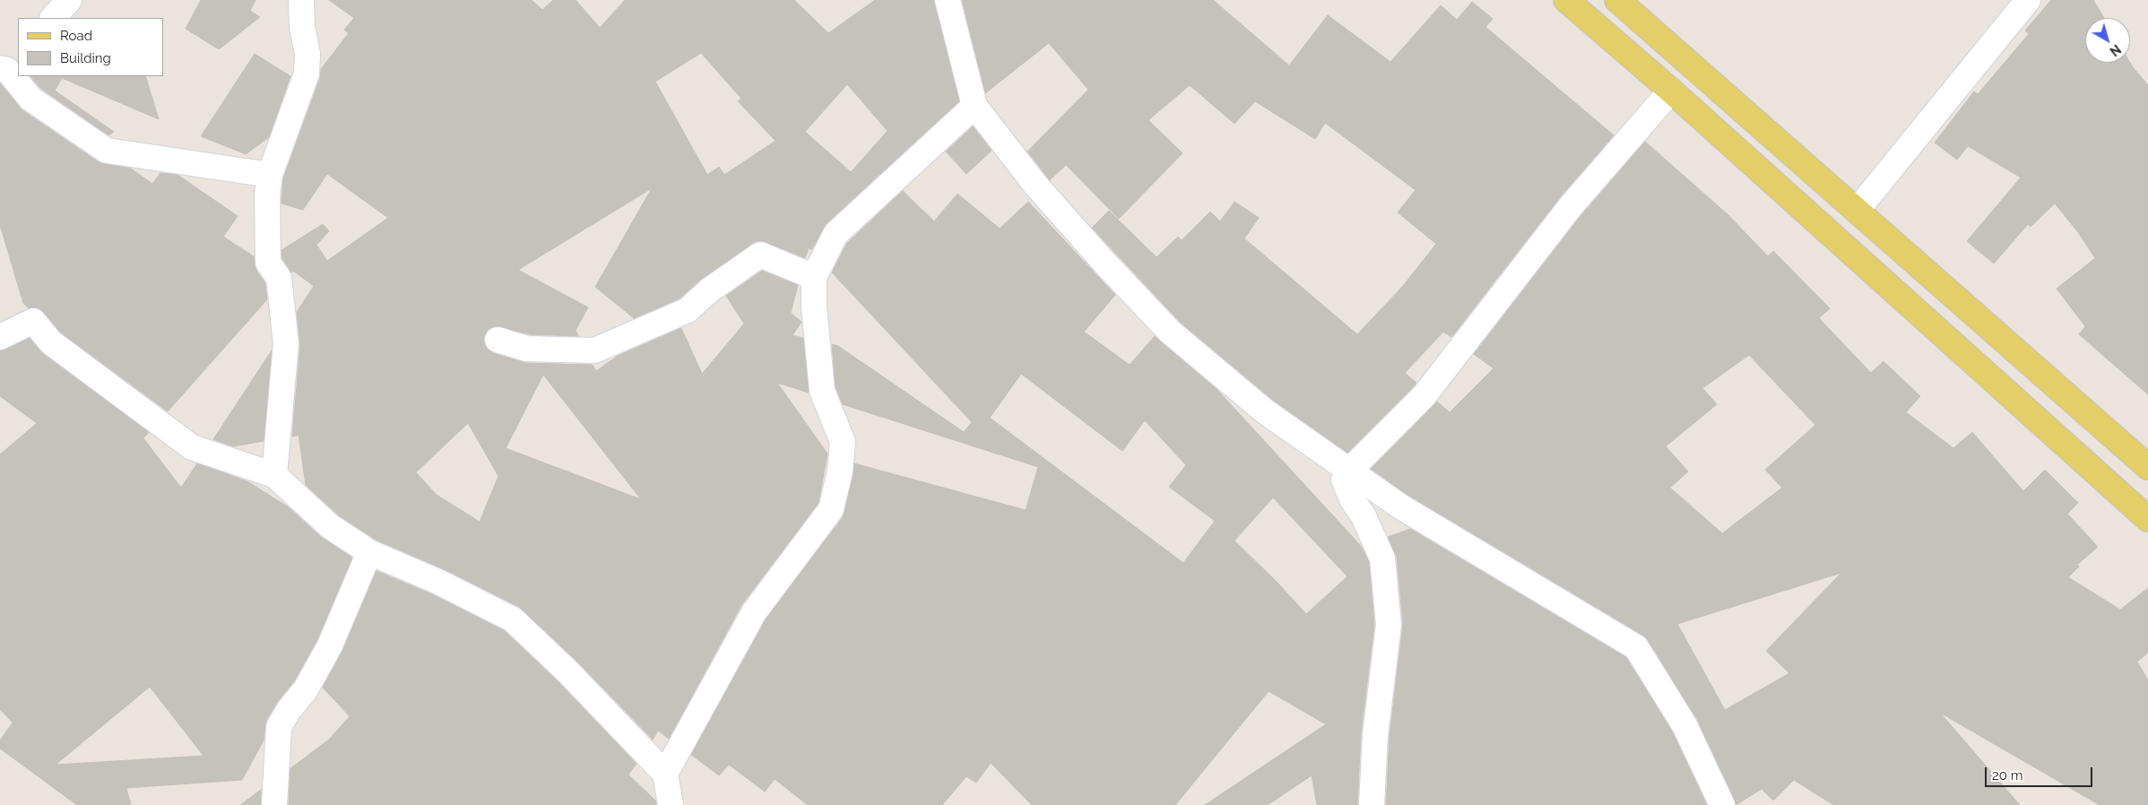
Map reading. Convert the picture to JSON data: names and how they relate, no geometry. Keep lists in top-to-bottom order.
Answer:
{
  "legend": ["Road", "Building"],
  "scale_bar": "20 m",
  "north": "bottom right"
}
